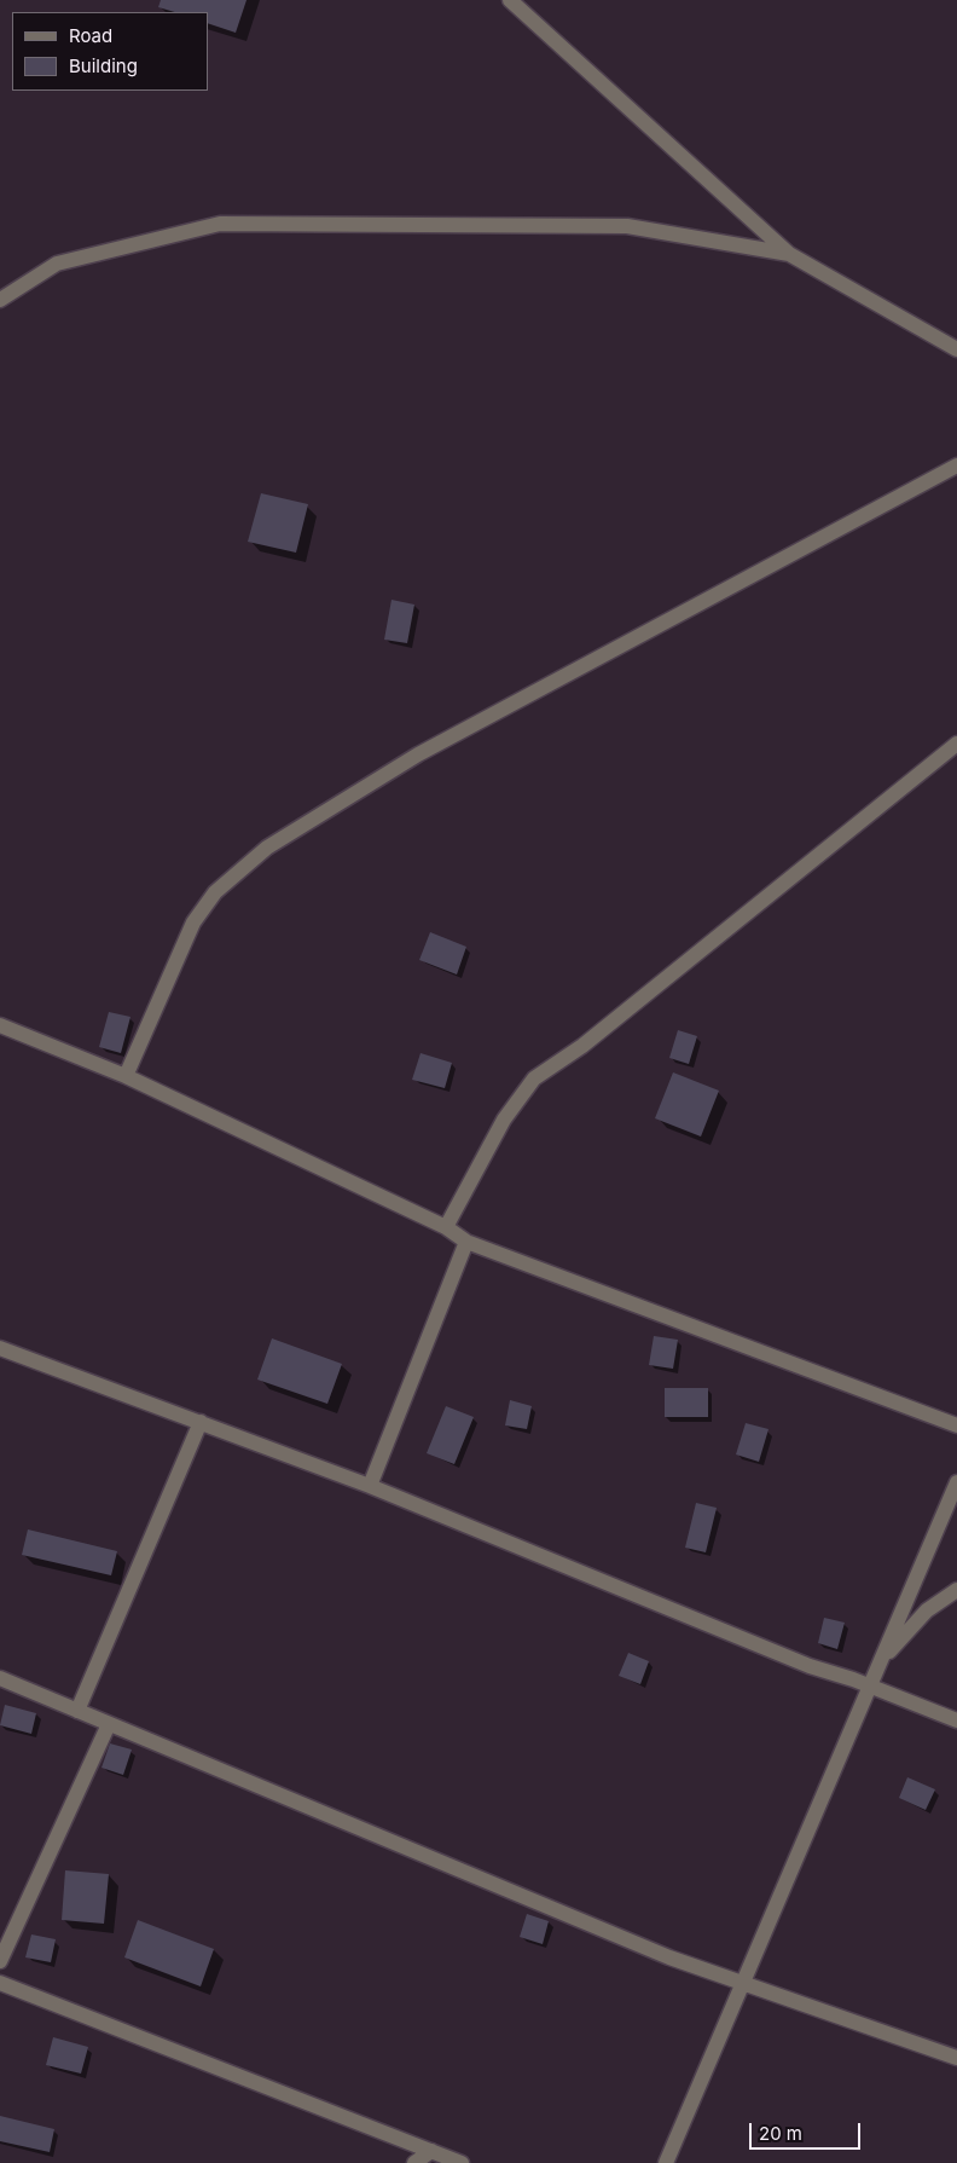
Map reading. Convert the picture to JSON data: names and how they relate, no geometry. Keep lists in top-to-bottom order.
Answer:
{
  "legend": ["Road", "Building"],
  "scale_bar": "20 m"
}
